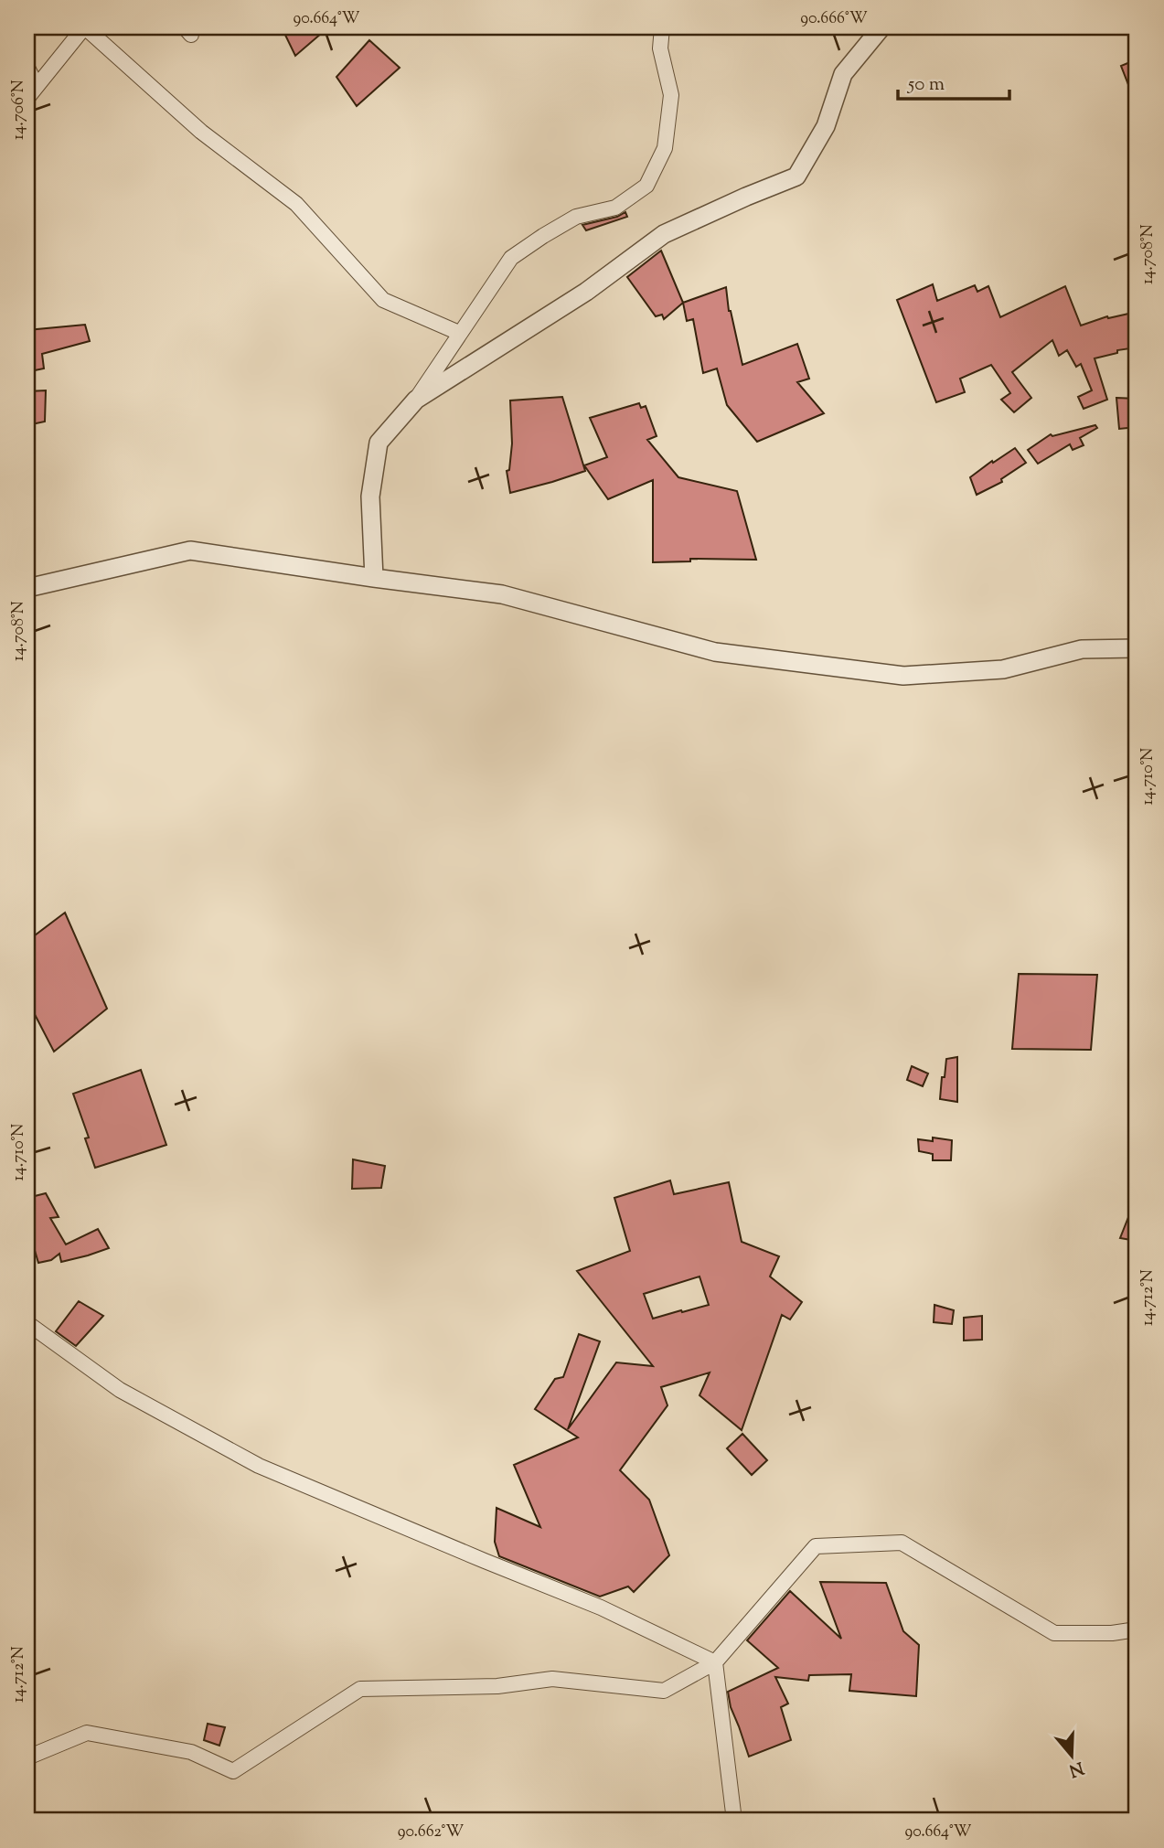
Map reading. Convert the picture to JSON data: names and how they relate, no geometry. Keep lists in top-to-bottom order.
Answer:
{
  "scale_bar": "50 m",
  "north": "bottom",
  "coordinates": [
    "90.664°W",
    "90.666°W",
    "14.706°N",
    "14.708°N",
    "14.710°N",
    "14.712°N",
    "90.662°W"
  ]
}
